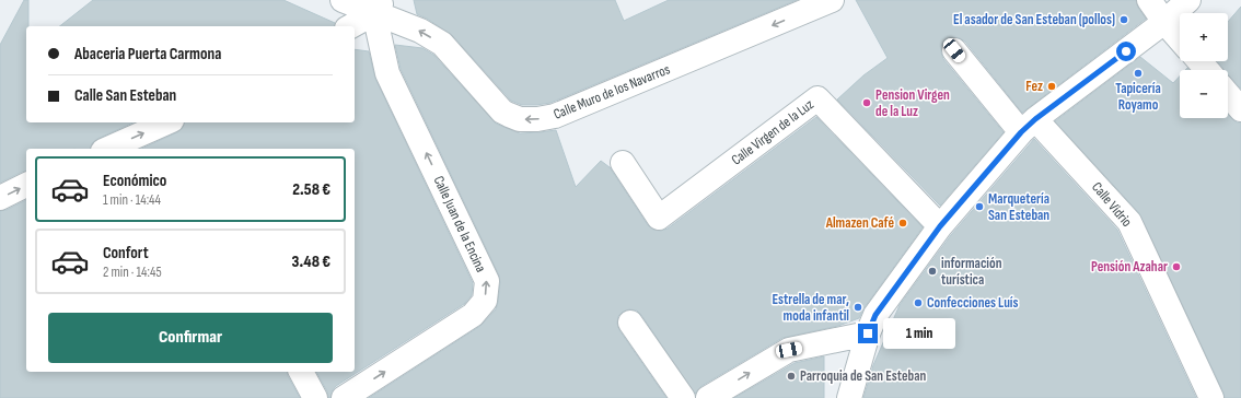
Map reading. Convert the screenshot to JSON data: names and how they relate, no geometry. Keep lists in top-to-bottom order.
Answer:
{
  "streets": {
    "street": [
      "Calle Muro de los Navarros",
      "Calle Virgen de la Luz",
      "Calle Vidrio",
      "Calle Juan de la Encina"
    ]
  },
  "crossings": [
    ["Calle Muro de los Navarros", "Calle Juan de la Encina"]
  ],
  "one_way": ["Calle Muro de los Navarros", "Calle Juan de la Encina"],
  "places": [
    "El asador de San Esteban (pollos)",
    "Tapicería Royamo",
    "Fez",
    "Pension Virgen de la Luz",
    "Marquetería San Esteban",
    "Almazen Café",
    "Pensión Azahar",
    "información turística",
    "Confecciones Luís",
    "Estrella de mar, moda infantil",
    "Parroquia de San Esteban"
  ],
  "page": {
    "map_buttons": ["+", "−"],
    "banner": ["Abaceria Puerta Carmona", "Calle San Esteban"],
    "list": [
      {
        "name": "Económico",
        "note": "1 min · 14:44",
        "value": "2.58 €"
      },
      {
        "name": "Confort",
        "note": "2 min · 14:45",
        "value": "3.48 €"
      }
    ],
    "buttons": "Confirmar",
    "bubble": "1 min"
  }
}
